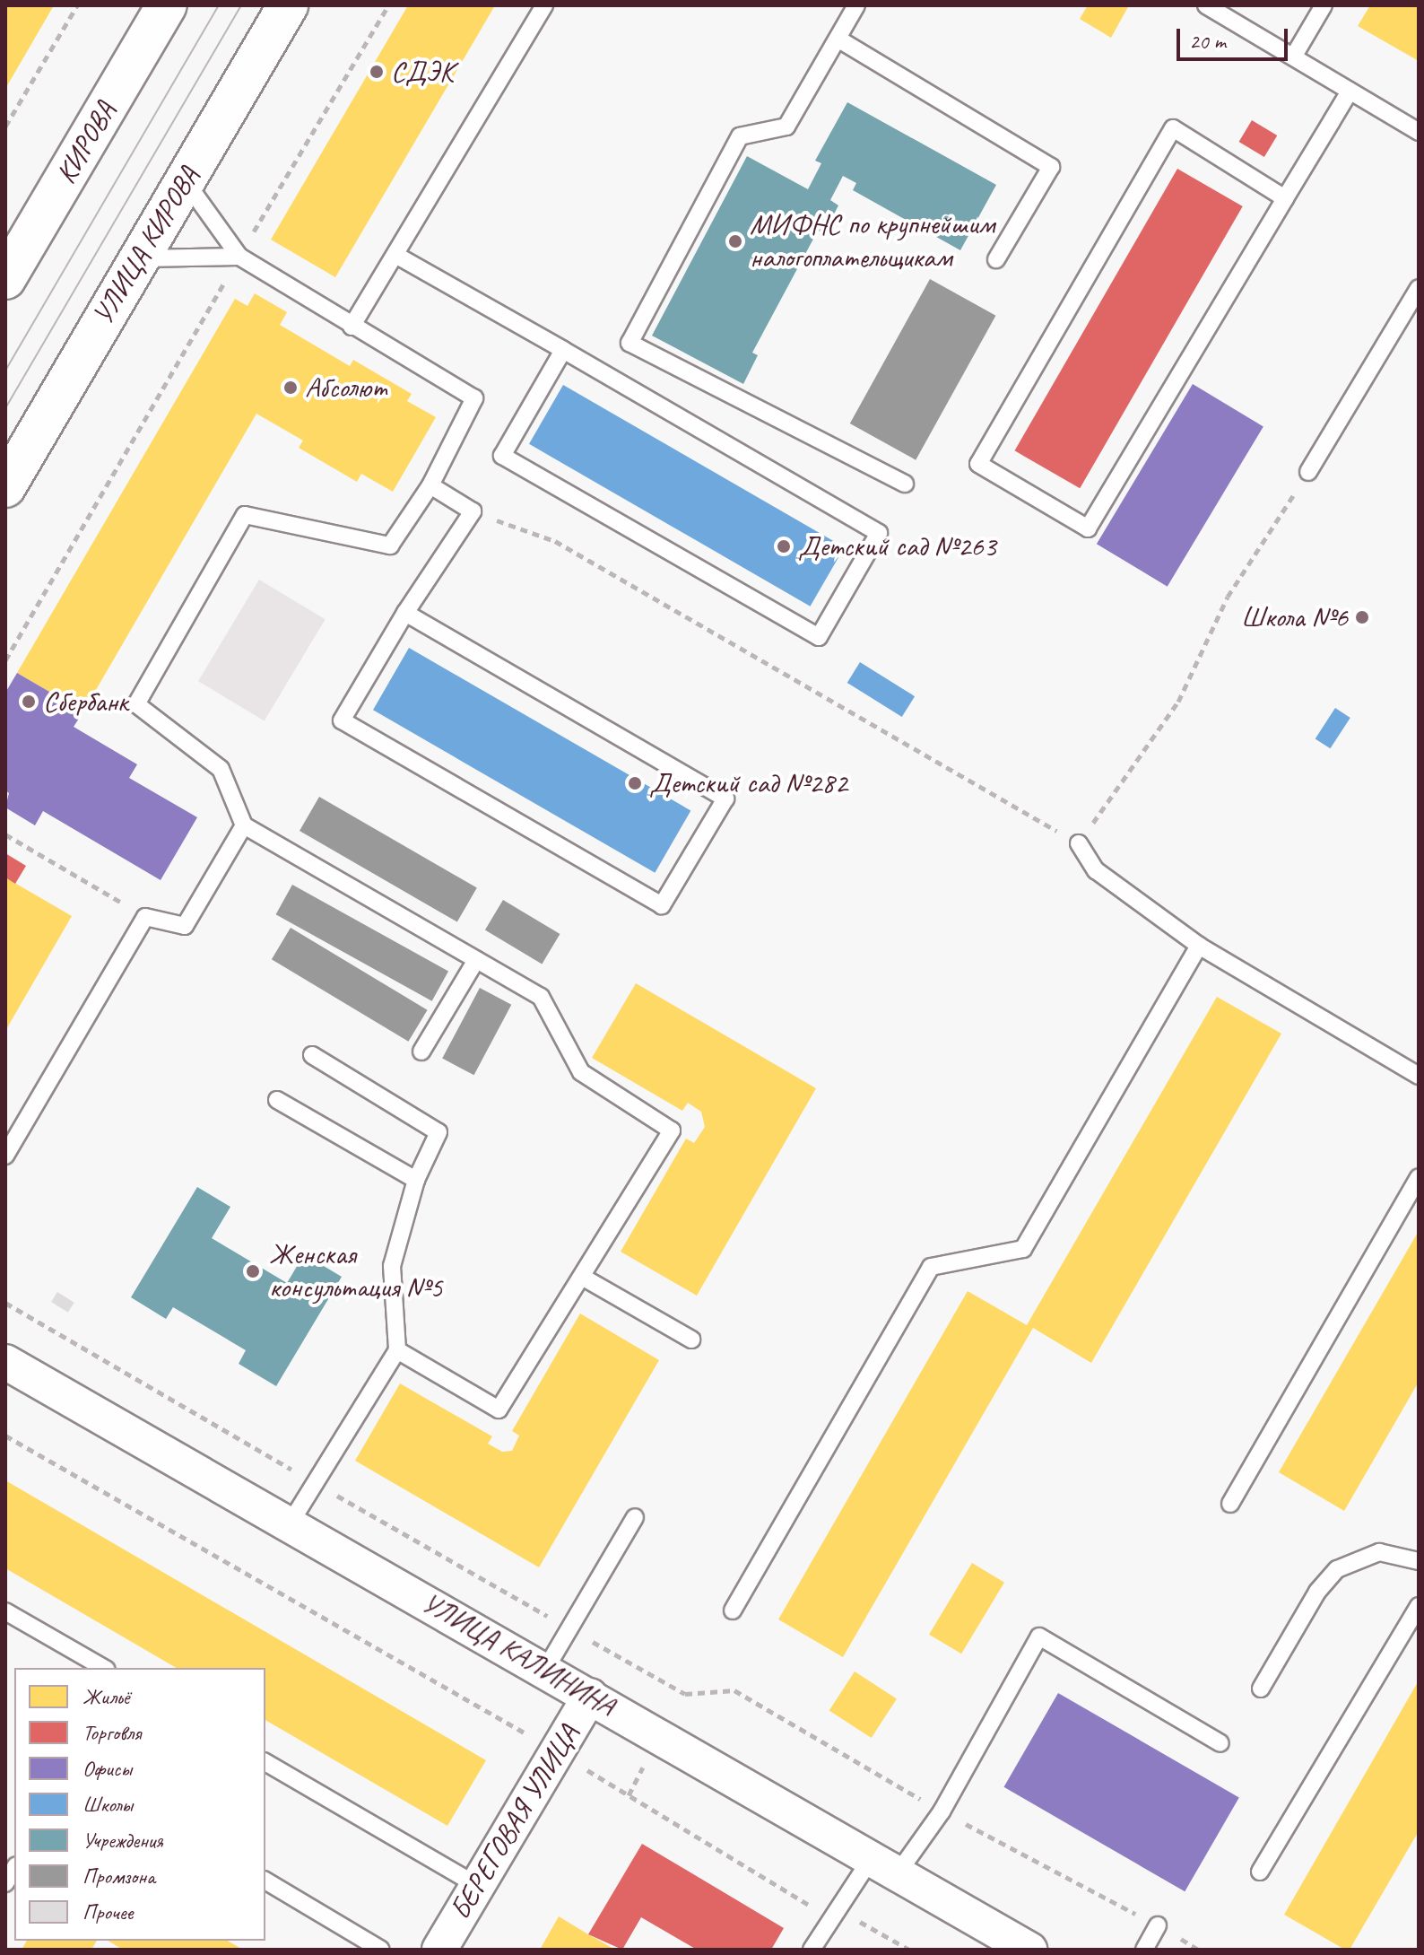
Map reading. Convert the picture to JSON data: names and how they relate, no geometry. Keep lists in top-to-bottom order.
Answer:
{
  "streets": {
    "main road": ["КИРОВА", "УЛИЦА КИРОВА"],
    "street": ["УЛИЦА КАЛИНИНА", "БЕРЕГОВАЯ УЛИЦА"]
  },
  "crossings": [
    ["УЛИЦА КАЛИНИНА", "БЕРЕГОВАЯ УЛИЦА"]
  ],
  "places": [
    "СДЭК",
    "МИФНС по крупнейшим налогоплательщикам",
    "Абсолют",
    "Детский сад №263",
    "Школа №6",
    "Сбербанк",
    "Детский сад №282",
    "Женская консультация №5"
  ],
  "legend": [
    "Жильё",
    "Торговля",
    "Офисы",
    "Школы",
    "Учреждения",
    "Промзона",
    "Прочее"
  ],
  "scale_bar": "20 m"
}
